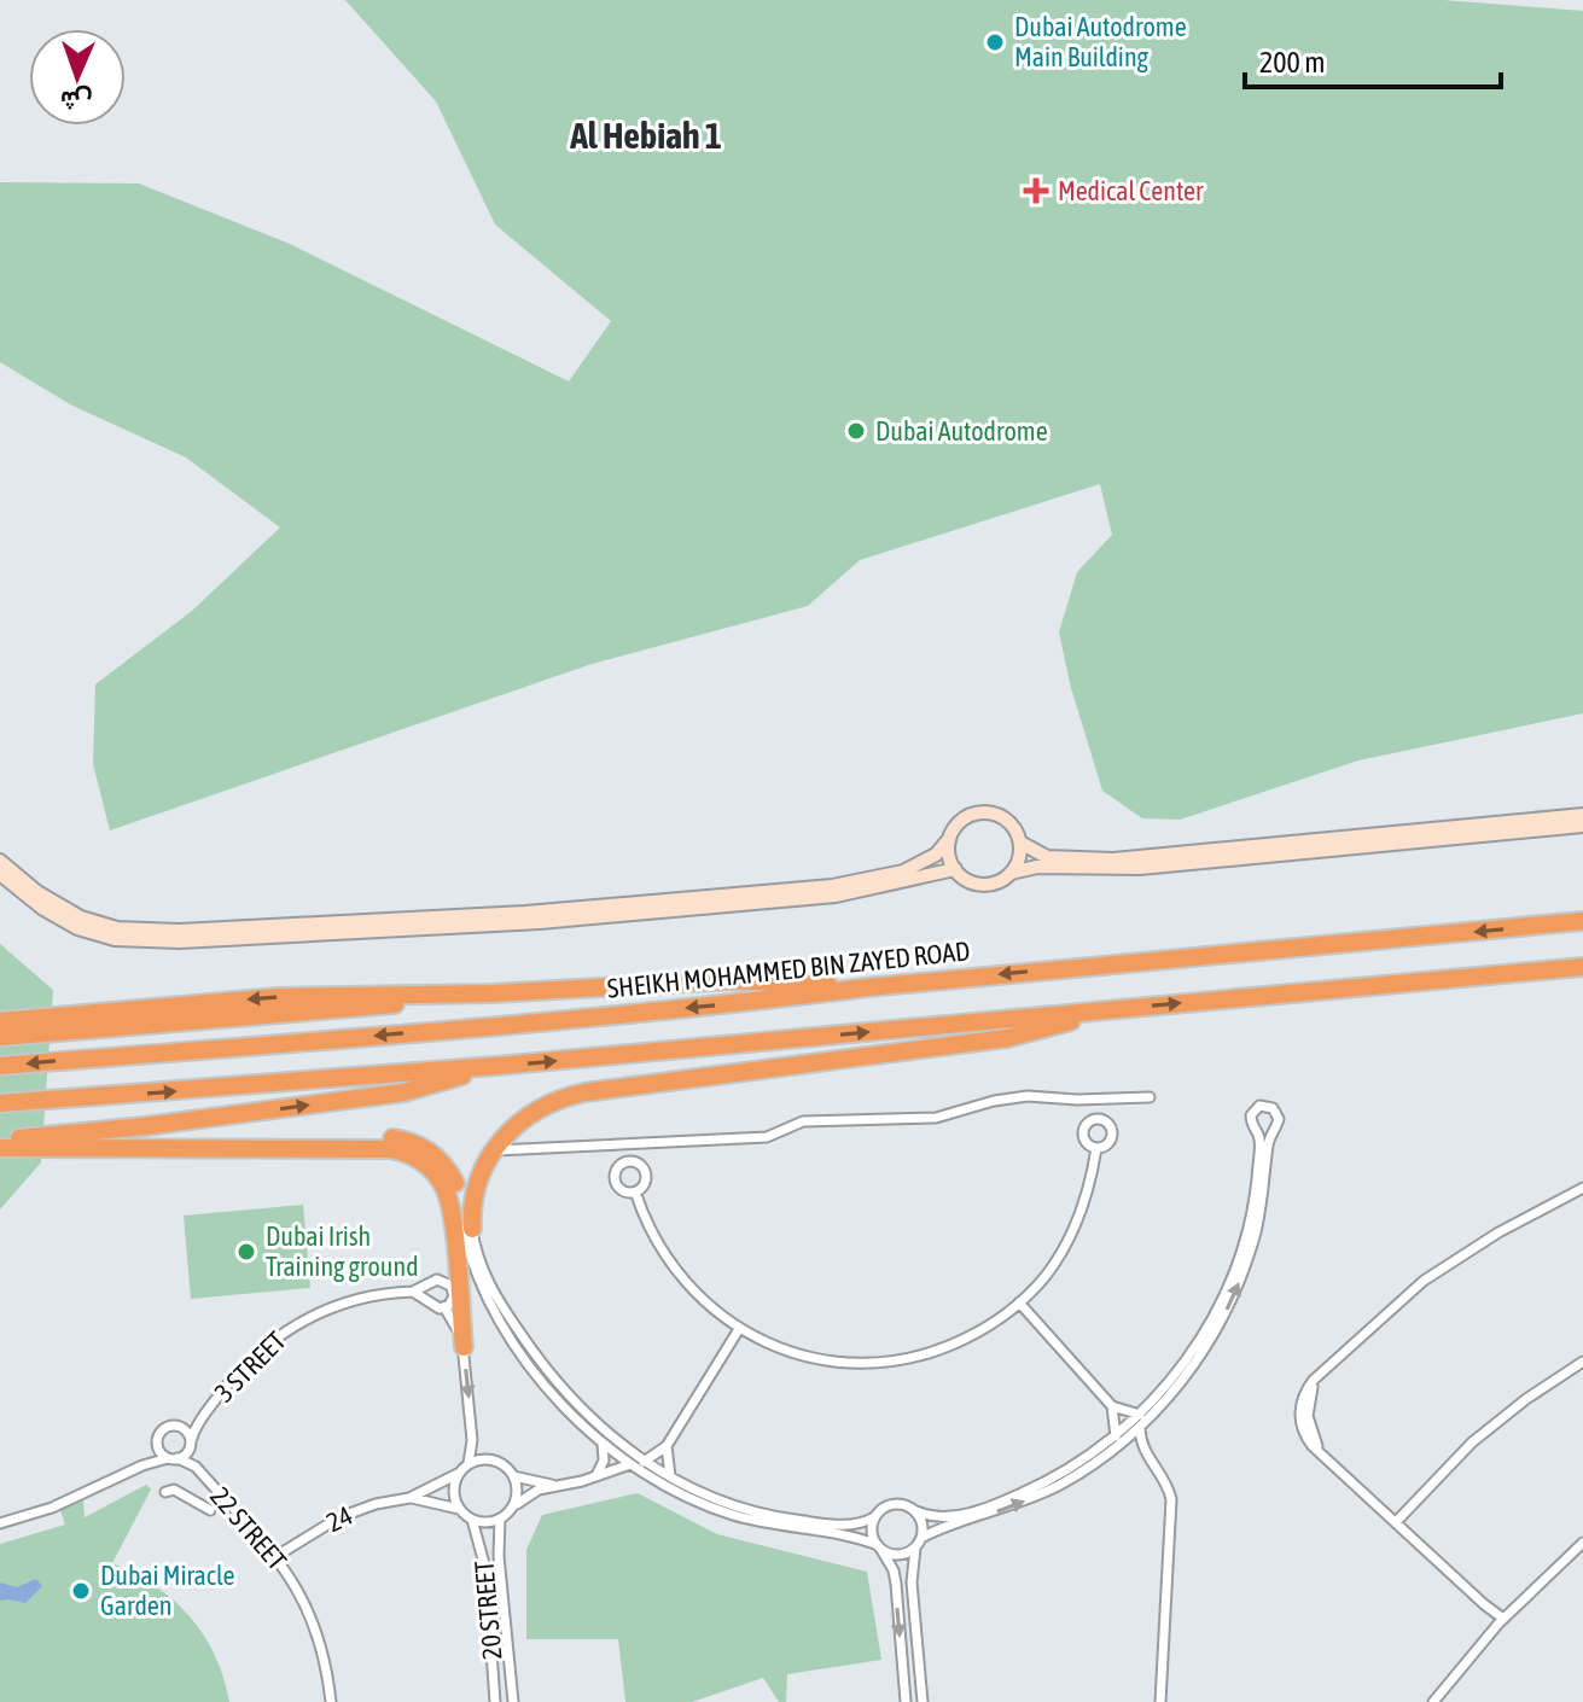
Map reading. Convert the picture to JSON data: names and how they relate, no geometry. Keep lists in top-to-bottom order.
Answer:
{
  "streets": {
    "highway": ["SHEIKH MOHAMMED BIN ZAYED ROAD"],
    "street": [
      "3 STREET",
      "24",
      "22 STREET",
      "20 STREET"
    ]
  },
  "crossings": [
    ["3 STREET", "24"],
    ["3 STREET", "22 STREET"],
    ["3 STREET", "20 STREET"],
    ["24", "22 STREET"],
    ["24", "20 STREET"]
  ],
  "districts": ["Al Hebiah 1"],
  "places": {
    "other": [
      "Dubai Autodrome Main Building",
      "Dubai Autodrome",
      "Dubai Irish Training ground",
      "Dubai Miracle Garden"
    ],
    "health": ["Medical Center"]
  },
  "scale_bar": "200 m",
  "north": "bottom"
}
